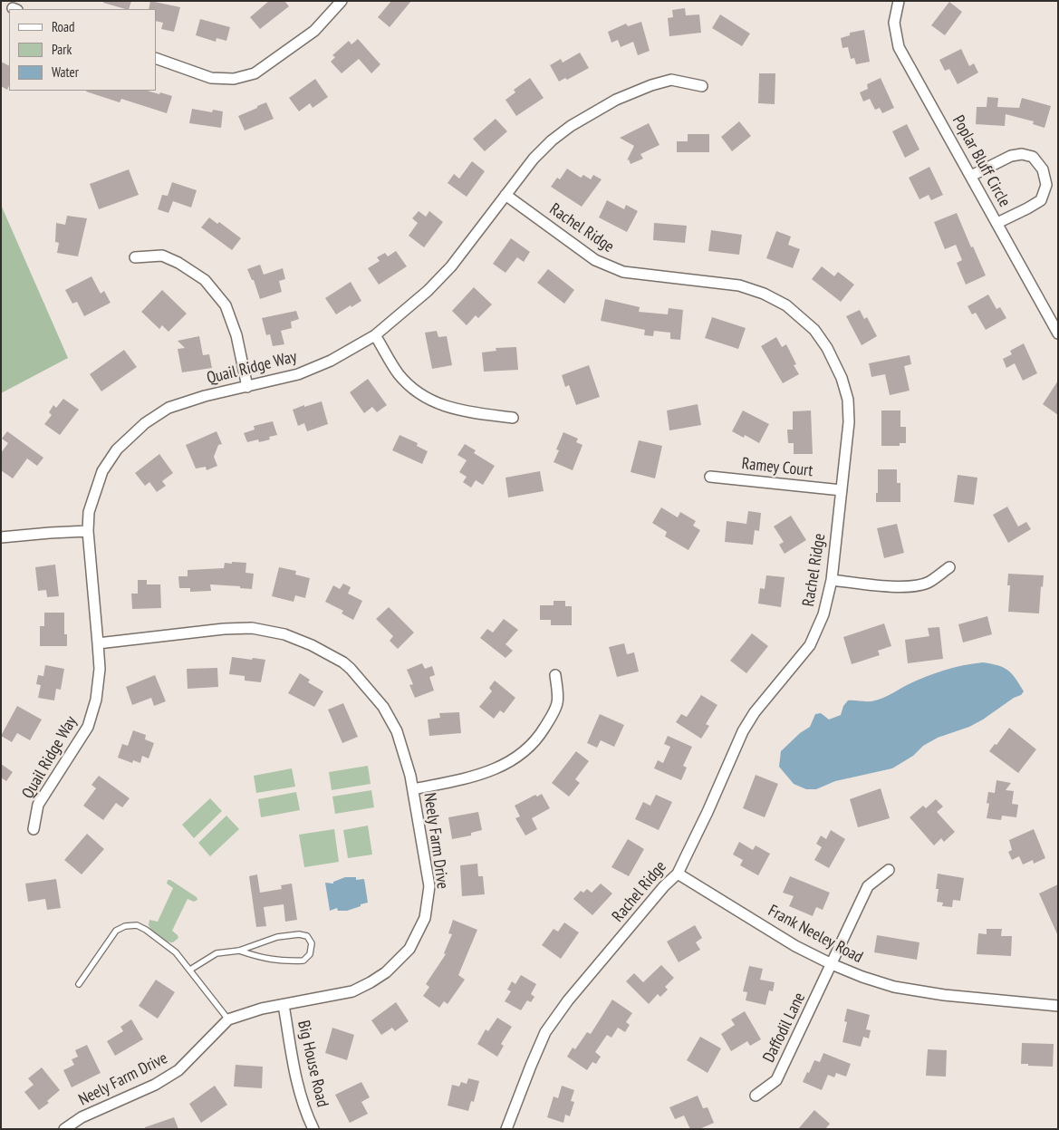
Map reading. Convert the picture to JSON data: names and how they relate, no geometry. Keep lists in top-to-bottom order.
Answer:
{
  "streets": {
    "street": [
      "Poplar Bluff Circle",
      "Rachel Ridge",
      "Quail Ridge Way",
      "Ramey Court",
      "Neely Farm Drive",
      "Frank Neeley Road",
      "Daffodil Lane",
      "Big House Road"
    ]
  },
  "crossings": [
    ["Rachel Ridge", "Quail Ridge Way"],
    ["Rachel Ridge", "Ramey Court"],
    ["Rachel Ridge", "Frank Neeley Road"],
    ["Quail Ridge Way", "Neely Farm Drive"],
    ["Neely Farm Drive", "Big House Road"],
    ["Frank Neeley Road", "Daffodil Lane"]
  ],
  "legend": ["Road", "Park", "Water"]
}
